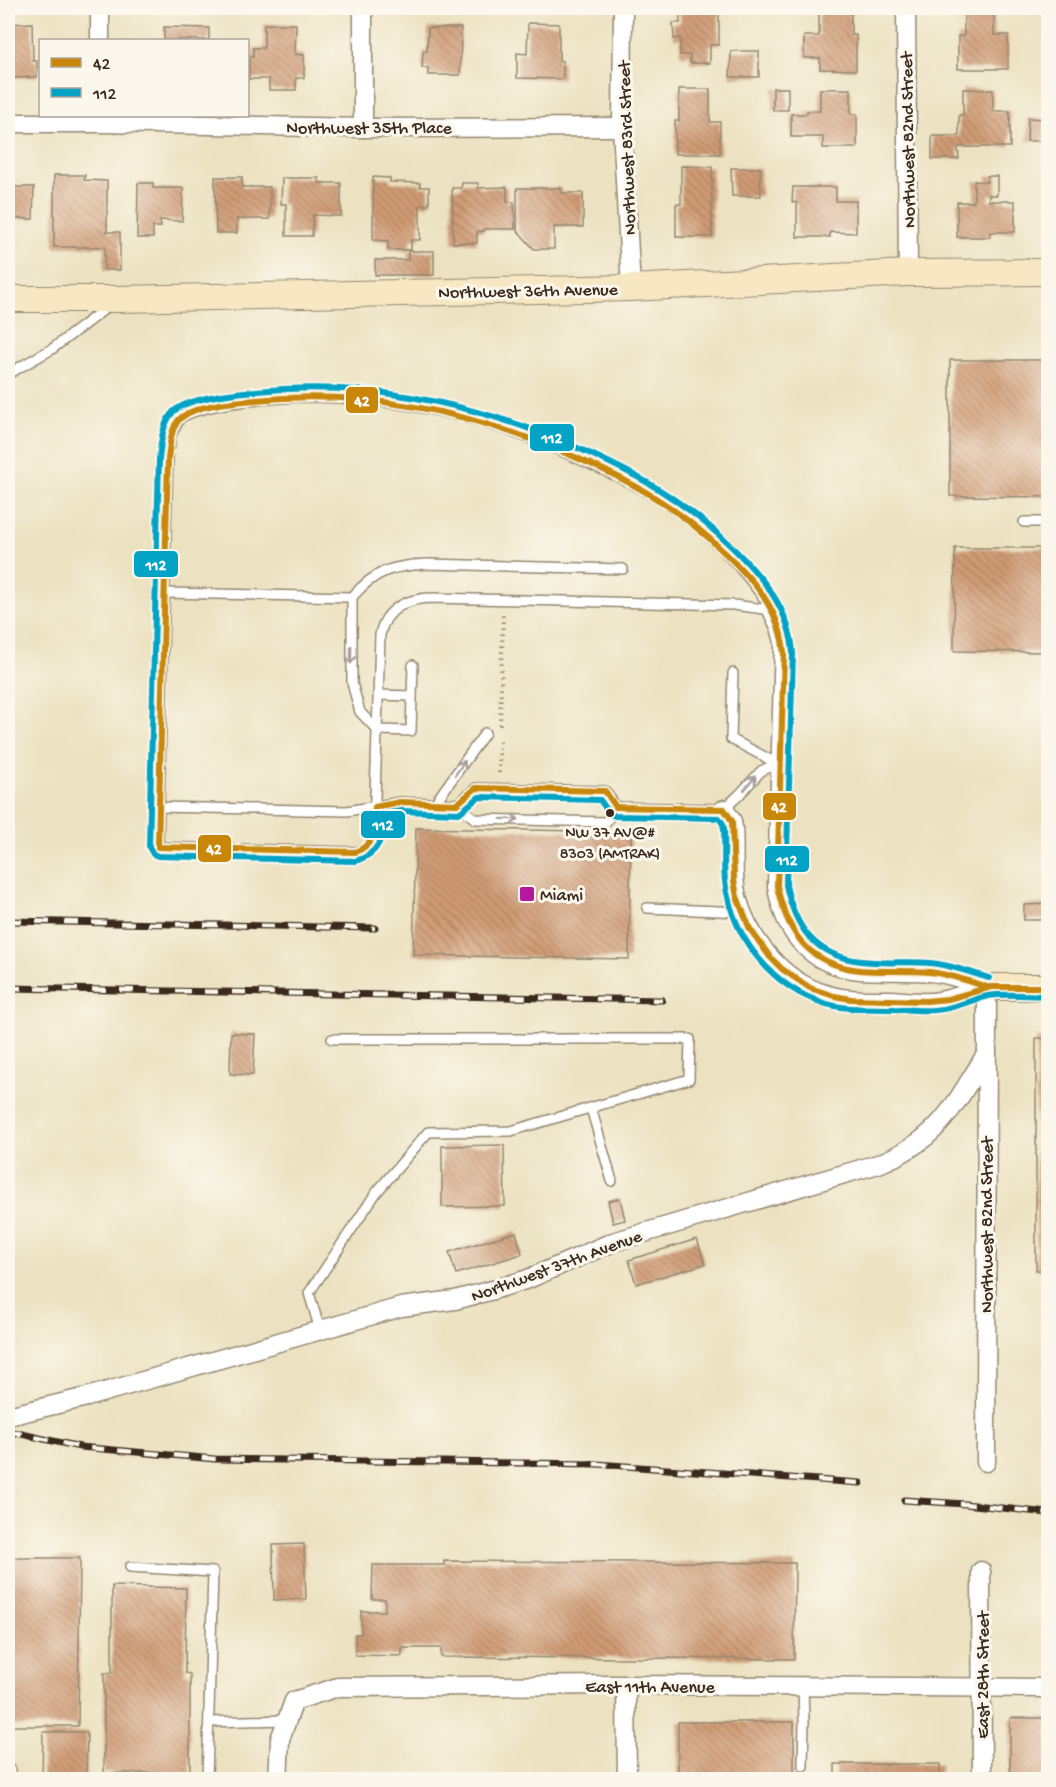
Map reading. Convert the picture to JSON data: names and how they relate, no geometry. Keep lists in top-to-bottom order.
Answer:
{
  "streets": {
    "street": [
      "Northwest 35th Place",
      "Northwest 82nd Street",
      "Northwest 83rd Street",
      "Northwest 36th Avenue",
      "Northwest 37th Avenue",
      "East 28th Street",
      "East 11th Avenue"
    ]
  },
  "crossings": [
    ["Northwest 35th Place", "Northwest 83rd Street"],
    ["Northwest 82nd Street", "Northwest 36th Avenue"],
    ["Northwest 82nd Street", "Northwest 37th Avenue"],
    ["Northwest 83rd Street", "Northwest 36th Avenue"],
    ["East 28th Street", "East 11th Avenue"]
  ],
  "places": {
    "other": ["NW 37 AV@# 8303 (AMTRAK)"],
    "transit": ["Miami"]
  },
  "lines": ["transit line 112", "transit line 42"],
  "legend": ["42", "112"]
}
